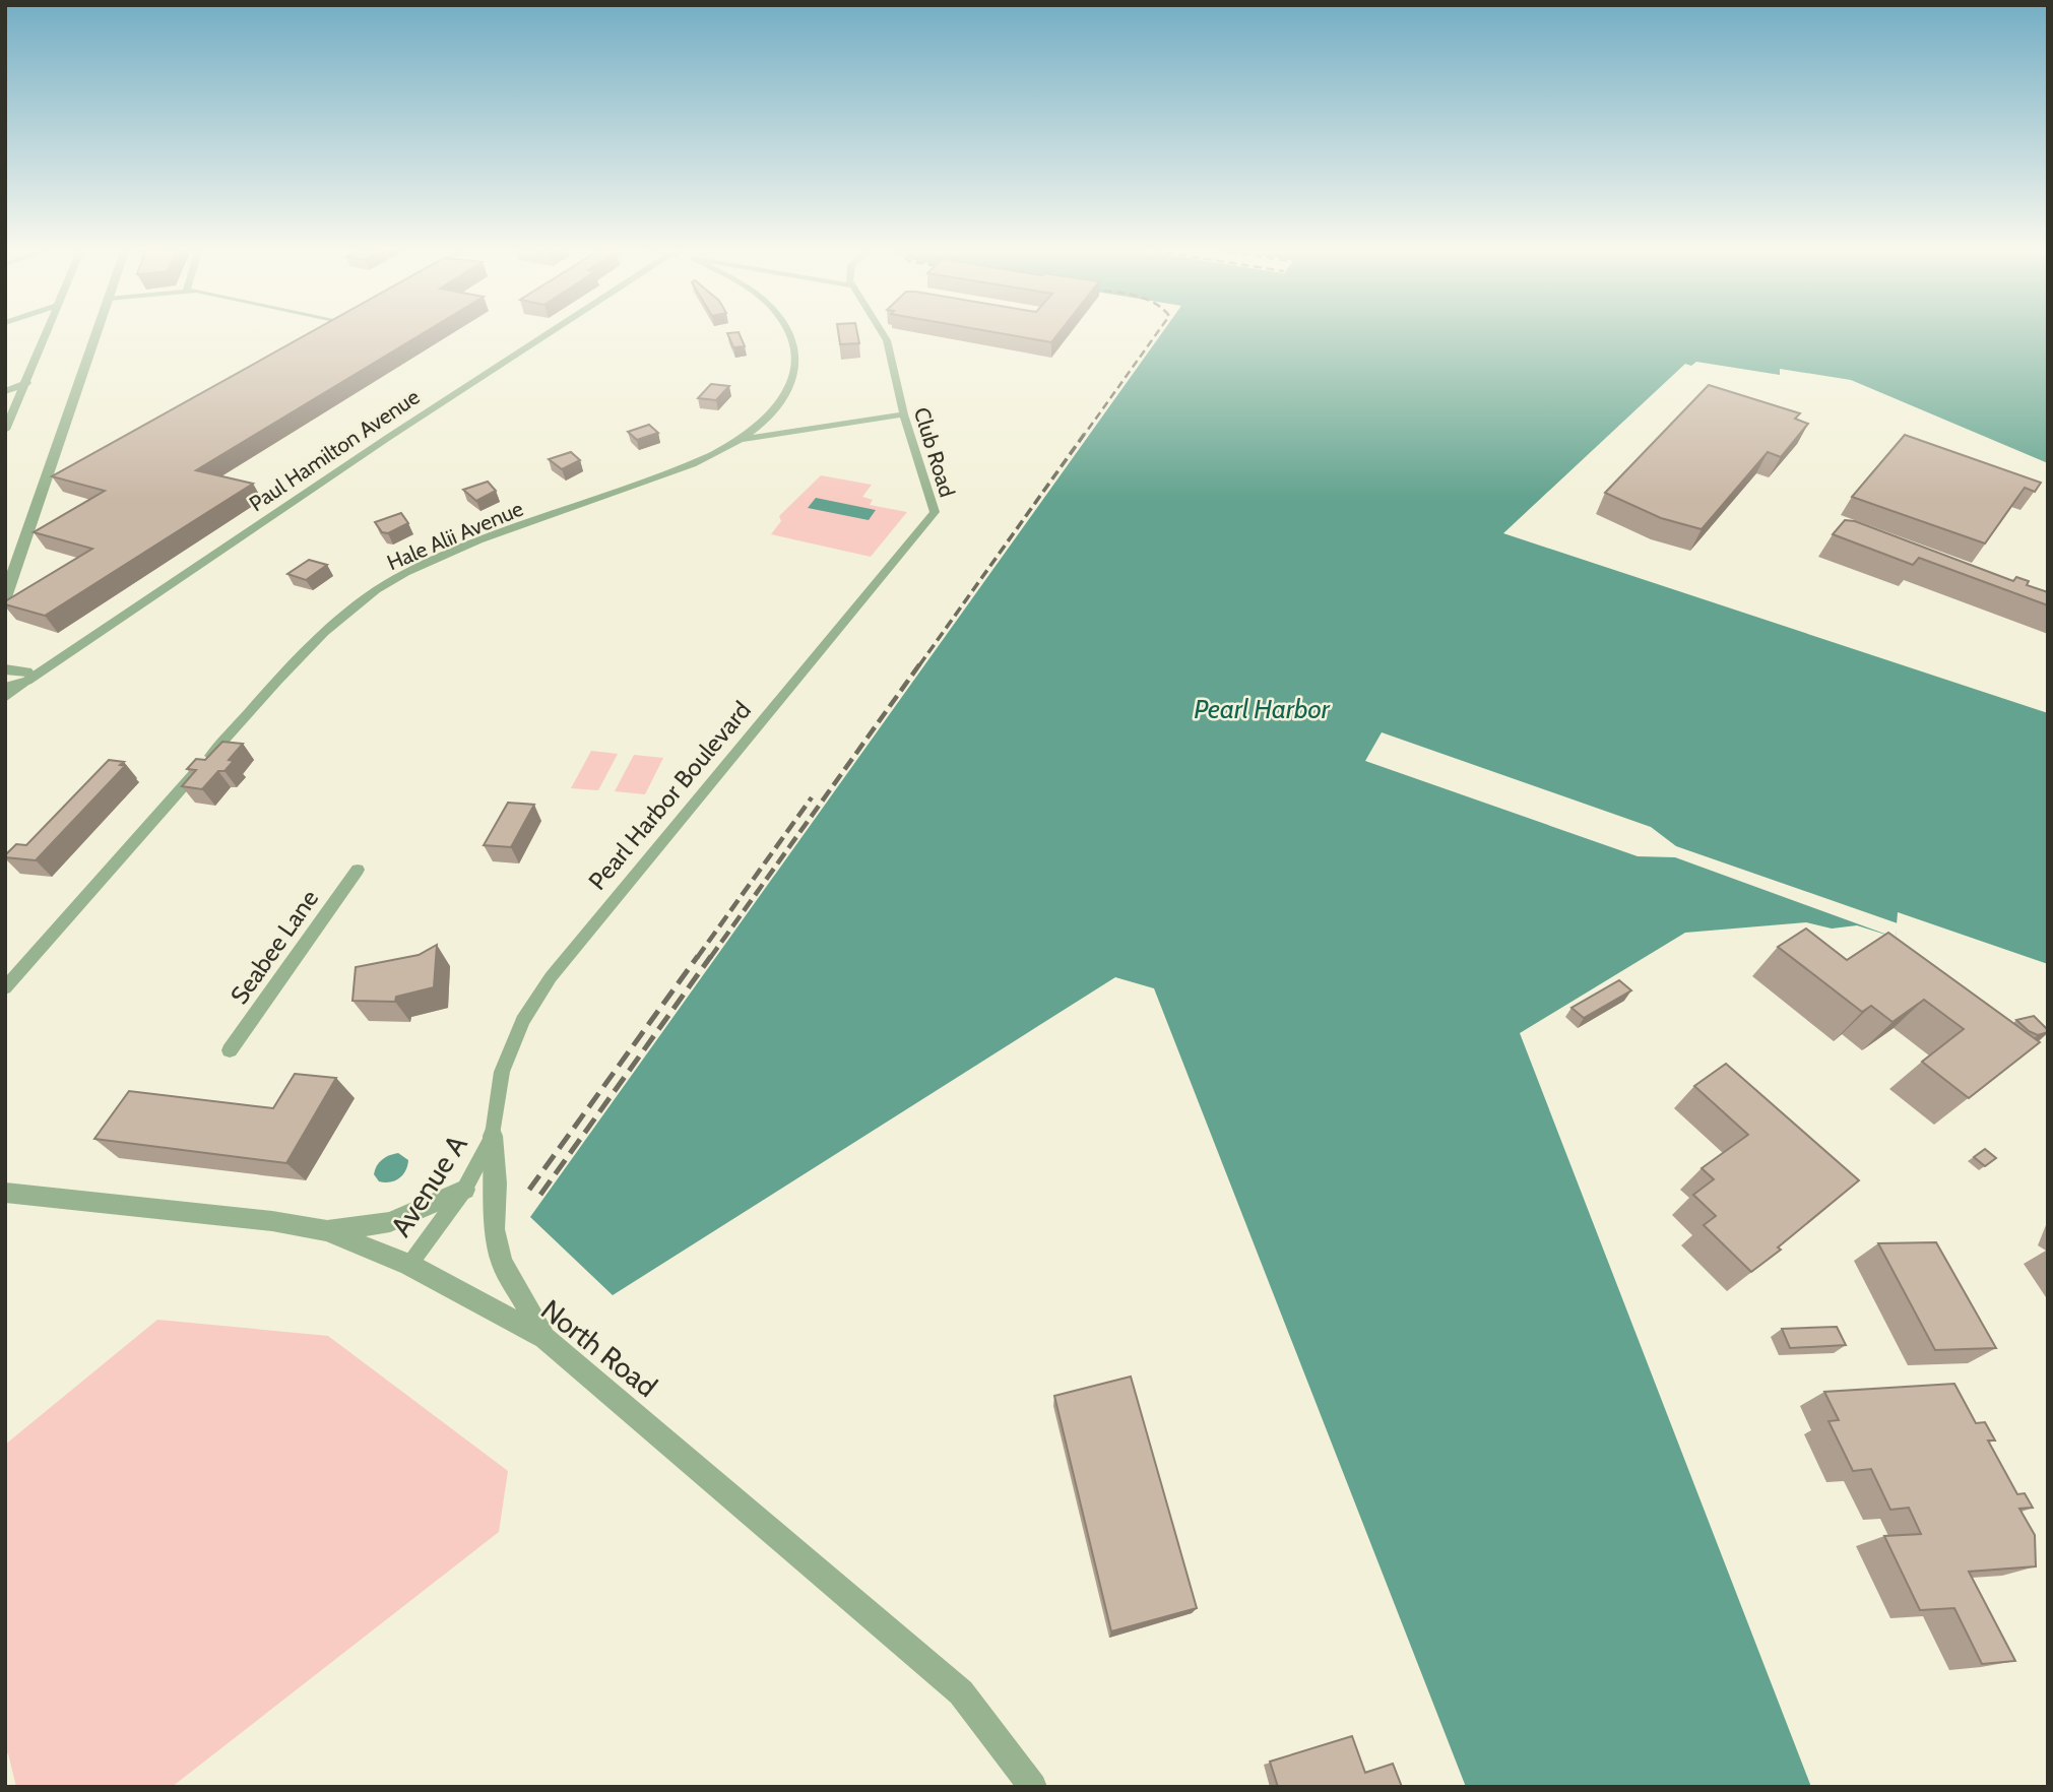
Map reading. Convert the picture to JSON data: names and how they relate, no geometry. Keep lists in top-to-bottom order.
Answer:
{
  "streets": {
    "street": [
      "Paul Hamilton Avenue",
      "Club Road",
      "Hale Alii Avenue",
      "Pearl Harbor Boulevard",
      "Seabee Lane",
      "Avenue A",
      "North Road"
    ]
  },
  "crossings": [
    ["Club Road", "Pearl Harbor Boulevard"],
    ["Pearl Harbor Boulevard", "Avenue A"],
    ["Avenue A", "North Road"]
  ],
  "water": ["Pearl Harbor"]
}
